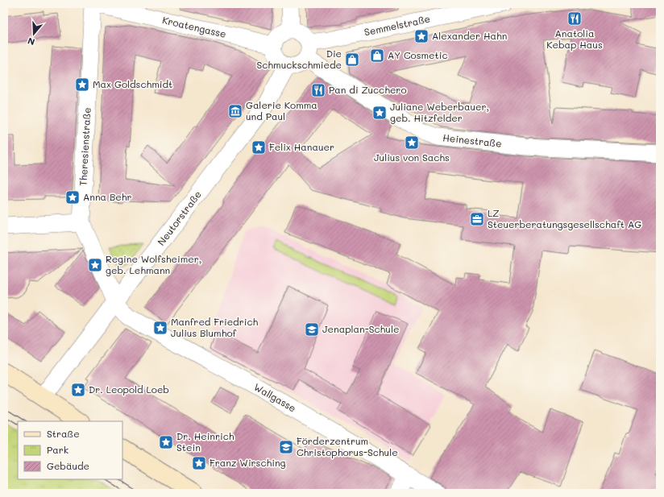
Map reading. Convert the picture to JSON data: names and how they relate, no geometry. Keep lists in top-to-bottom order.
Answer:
{
  "streets": {
    "street": [
      "Semmelstraße",
      "Kroatengasse",
      "Heinestraße",
      "Theresienstraße",
      "Neutorstraße",
      "Wallgasse"
    ]
  },
  "crossings": [
    ["Semmelstraße", "Kroatengasse"],
    ["Semmelstraße", "Heinestraße"],
    ["Semmelstraße", "Neutorstraße"],
    ["Kroatengasse", "Heinestraße"],
    ["Kroatengasse", "Neutorstraße"],
    ["Heinestraße", "Neutorstraße"],
    ["Theresienstraße", "Neutorstraße"],
    ["Theresienstraße", "Wallgasse"],
    ["Neutorstraße", "Wallgasse"]
  ],
  "places": {
    "restaurant": ["Anatolia Kebap Haus", "Pan di Zucchero"],
    "place": [
      "Alexander Hahn",
      "Max Goldschmidt",
      "Juliane Weberbauer, geb. Hitzfelder",
      "Julius von Sachs",
      "Felix Hanauer",
      "Anna Behr",
      "Regine Wolfsheimer, geb. Lehmann",
      "Manfred Friedrich Julius Blumhof",
      "Dr. Leopold Loeb",
      "Dr. Heinrich Stein",
      "Franz Wirsching"
    ],
    "shop": ["AY Cosmetic", "Die Schmuckschmiede"],
    "museum": ["Galerie Komma und Paul"],
    "office": ["LZ Steuerberatungsgesellschaft AG"],
    "school or university": ["Jenaplan-Schule", "Förderzentrum Christophorus-Schule"]
  },
  "legend": ["Straße", "Park", "Gebäude"],
  "north": "bottom"
}
